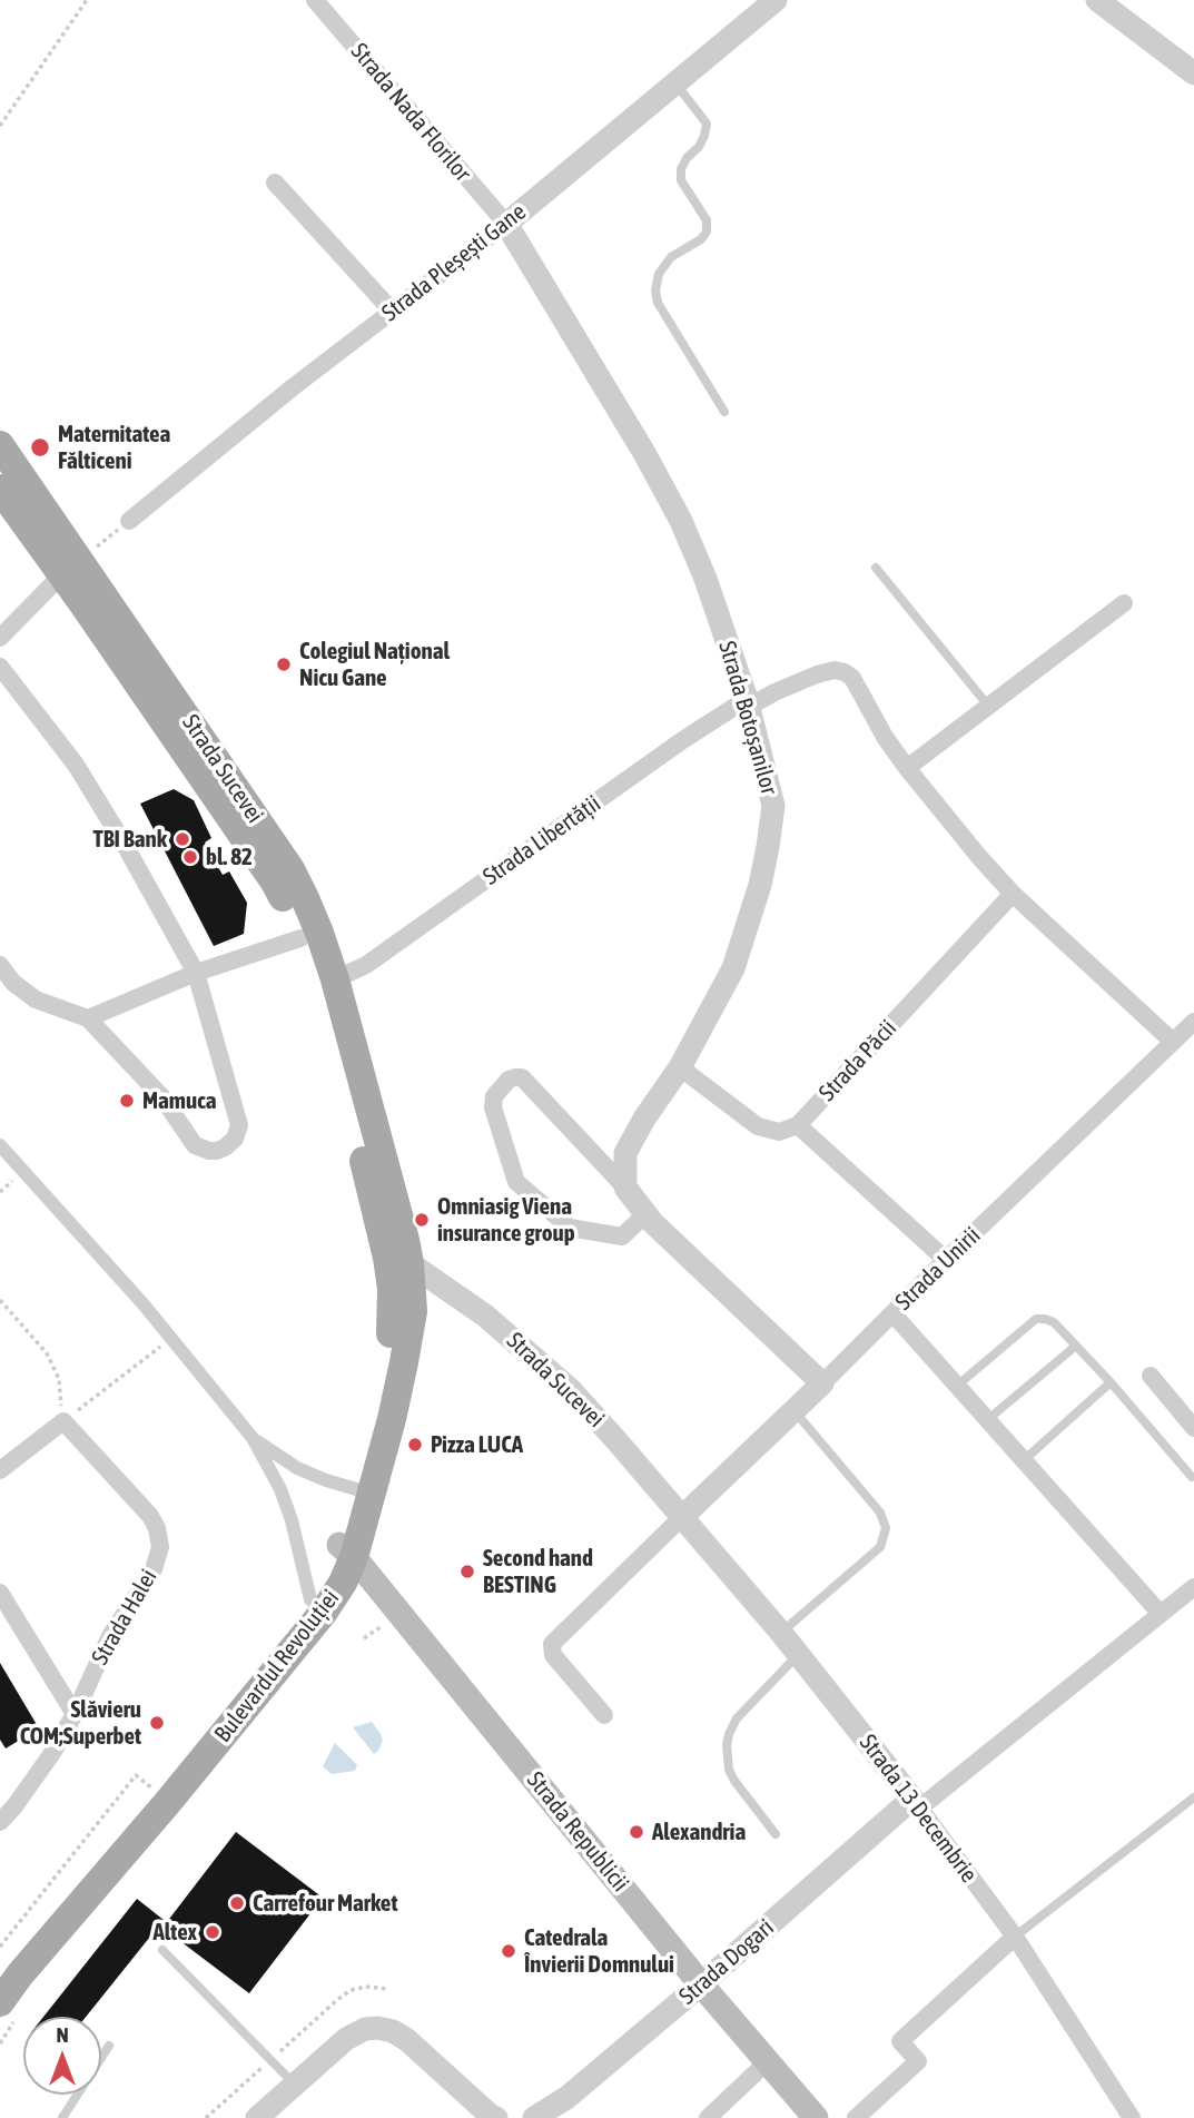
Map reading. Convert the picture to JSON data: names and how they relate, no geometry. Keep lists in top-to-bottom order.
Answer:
{
  "streets": {
    "main road": ["Strada Sucevei", "Bulevardul Revoluției", "Strada Republicii"],
    "street": [
      "Strada Nada Florilor",
      "Strada Pleșești Gane",
      "Strada Botoșanilor",
      "Strada Libertății",
      "Strada Păcii",
      "Strada Unirii",
      "Strada Halei",
      "Strada 13 Decembrie",
      "Strada Dogari"
    ]
  },
  "crossings": [
    ["Strada Nada Florilor", "Strada Pleșești Gane"],
    ["Strada Nada Florilor", "Strada Botoșanilor"],
    ["Strada Pleșești Gane", "Strada Botoșanilor"],
    ["Strada Botoșanilor", "Strada Libertății"],
    ["Strada Sucevei", "Strada Libertății"],
    ["Strada Sucevei", "Strada Unirii"],
    ["Strada Sucevei", "Bulevardul Revoluției"],
    ["Strada Sucevei", "Strada 13 Decembrie"],
    ["Strada Unirii", "Strada 13 Decembrie"],
    ["Bulevardul Revoluției", "Strada Republicii"],
    ["Strada 13 Decembrie", "Strada Dogari"],
    ["Strada Republicii", "Strada Dogari"]
  ],
  "places": [
    "Maternitatea Fălticeni",
    "Colegiul Național Nicu Gane",
    "TBI Bank",
    "bl. 82",
    "Mamuca",
    "Omniasig Viena insurance group",
    "Pizza LUCA",
    "Second hand BESTING",
    "Slăvieru COM;Superbet",
    "Alexandria",
    "Carrefour Market",
    "Altex",
    "Catedrala Învierii Domnului"
  ],
  "north": "top"
}
